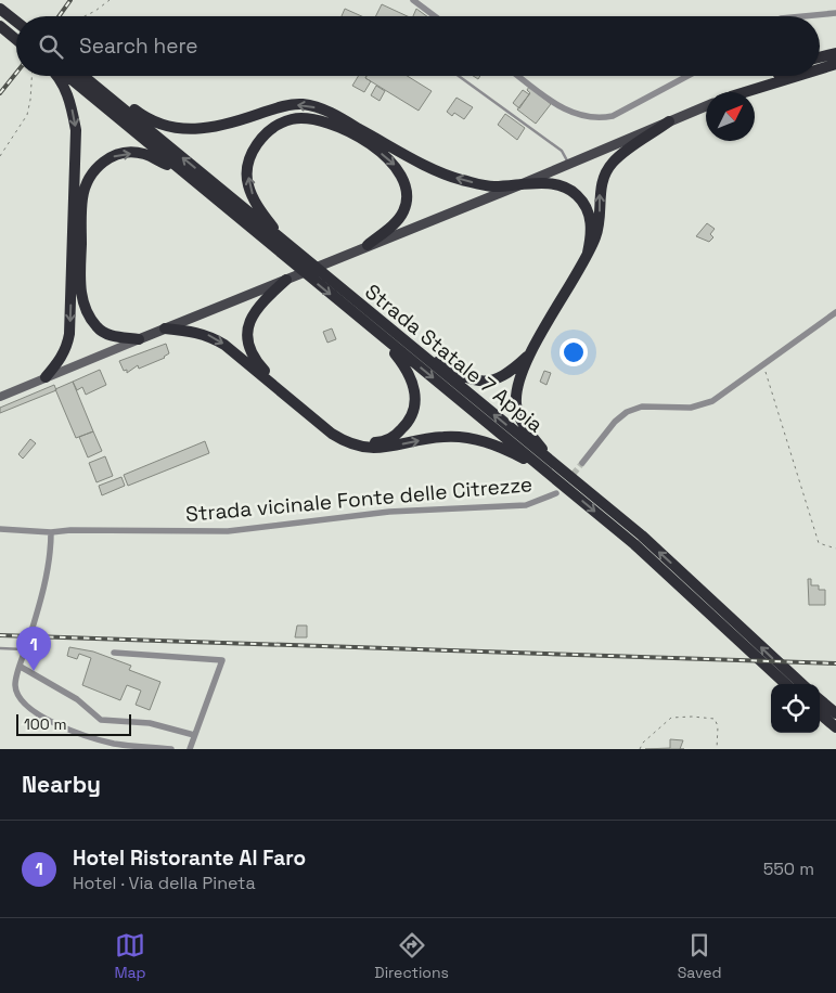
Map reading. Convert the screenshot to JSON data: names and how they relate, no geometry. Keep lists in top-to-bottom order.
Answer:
{
  "streets": {
    "highway": ["Strada Statale 7 Appia"],
    "street": ["Strada vicinale Fonte delle Citrezze"]
  },
  "scale_bar": "100 m",
  "north": "top right",
  "page": {
    "search": "Search here",
    "pins": "1",
    "scale": "100 m",
    "heading": "Nearby",
    "list": [
      {
        "mark": "1",
        "name": "Hotel Ristorante Al Faro",
        "note": "Hotel · Via della Pineta",
        "value": "550 m"
      }
    ],
    "nav": ["Map", "Directions", "Saved"]
  }
}
